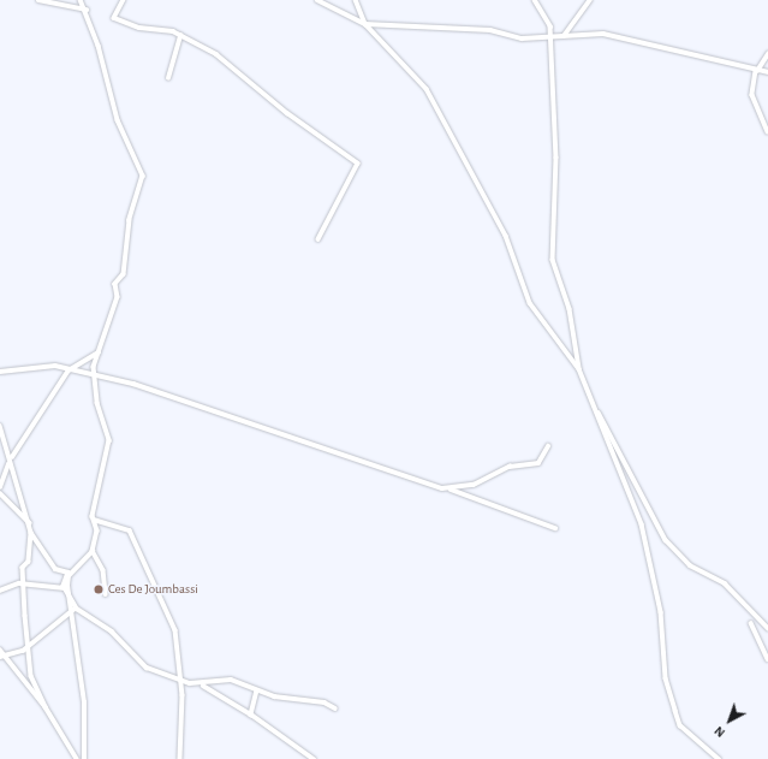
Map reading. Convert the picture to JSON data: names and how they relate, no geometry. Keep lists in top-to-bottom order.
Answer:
{
  "places": ["Ces De Joumbassi"],
  "north": "bottom left"
}
